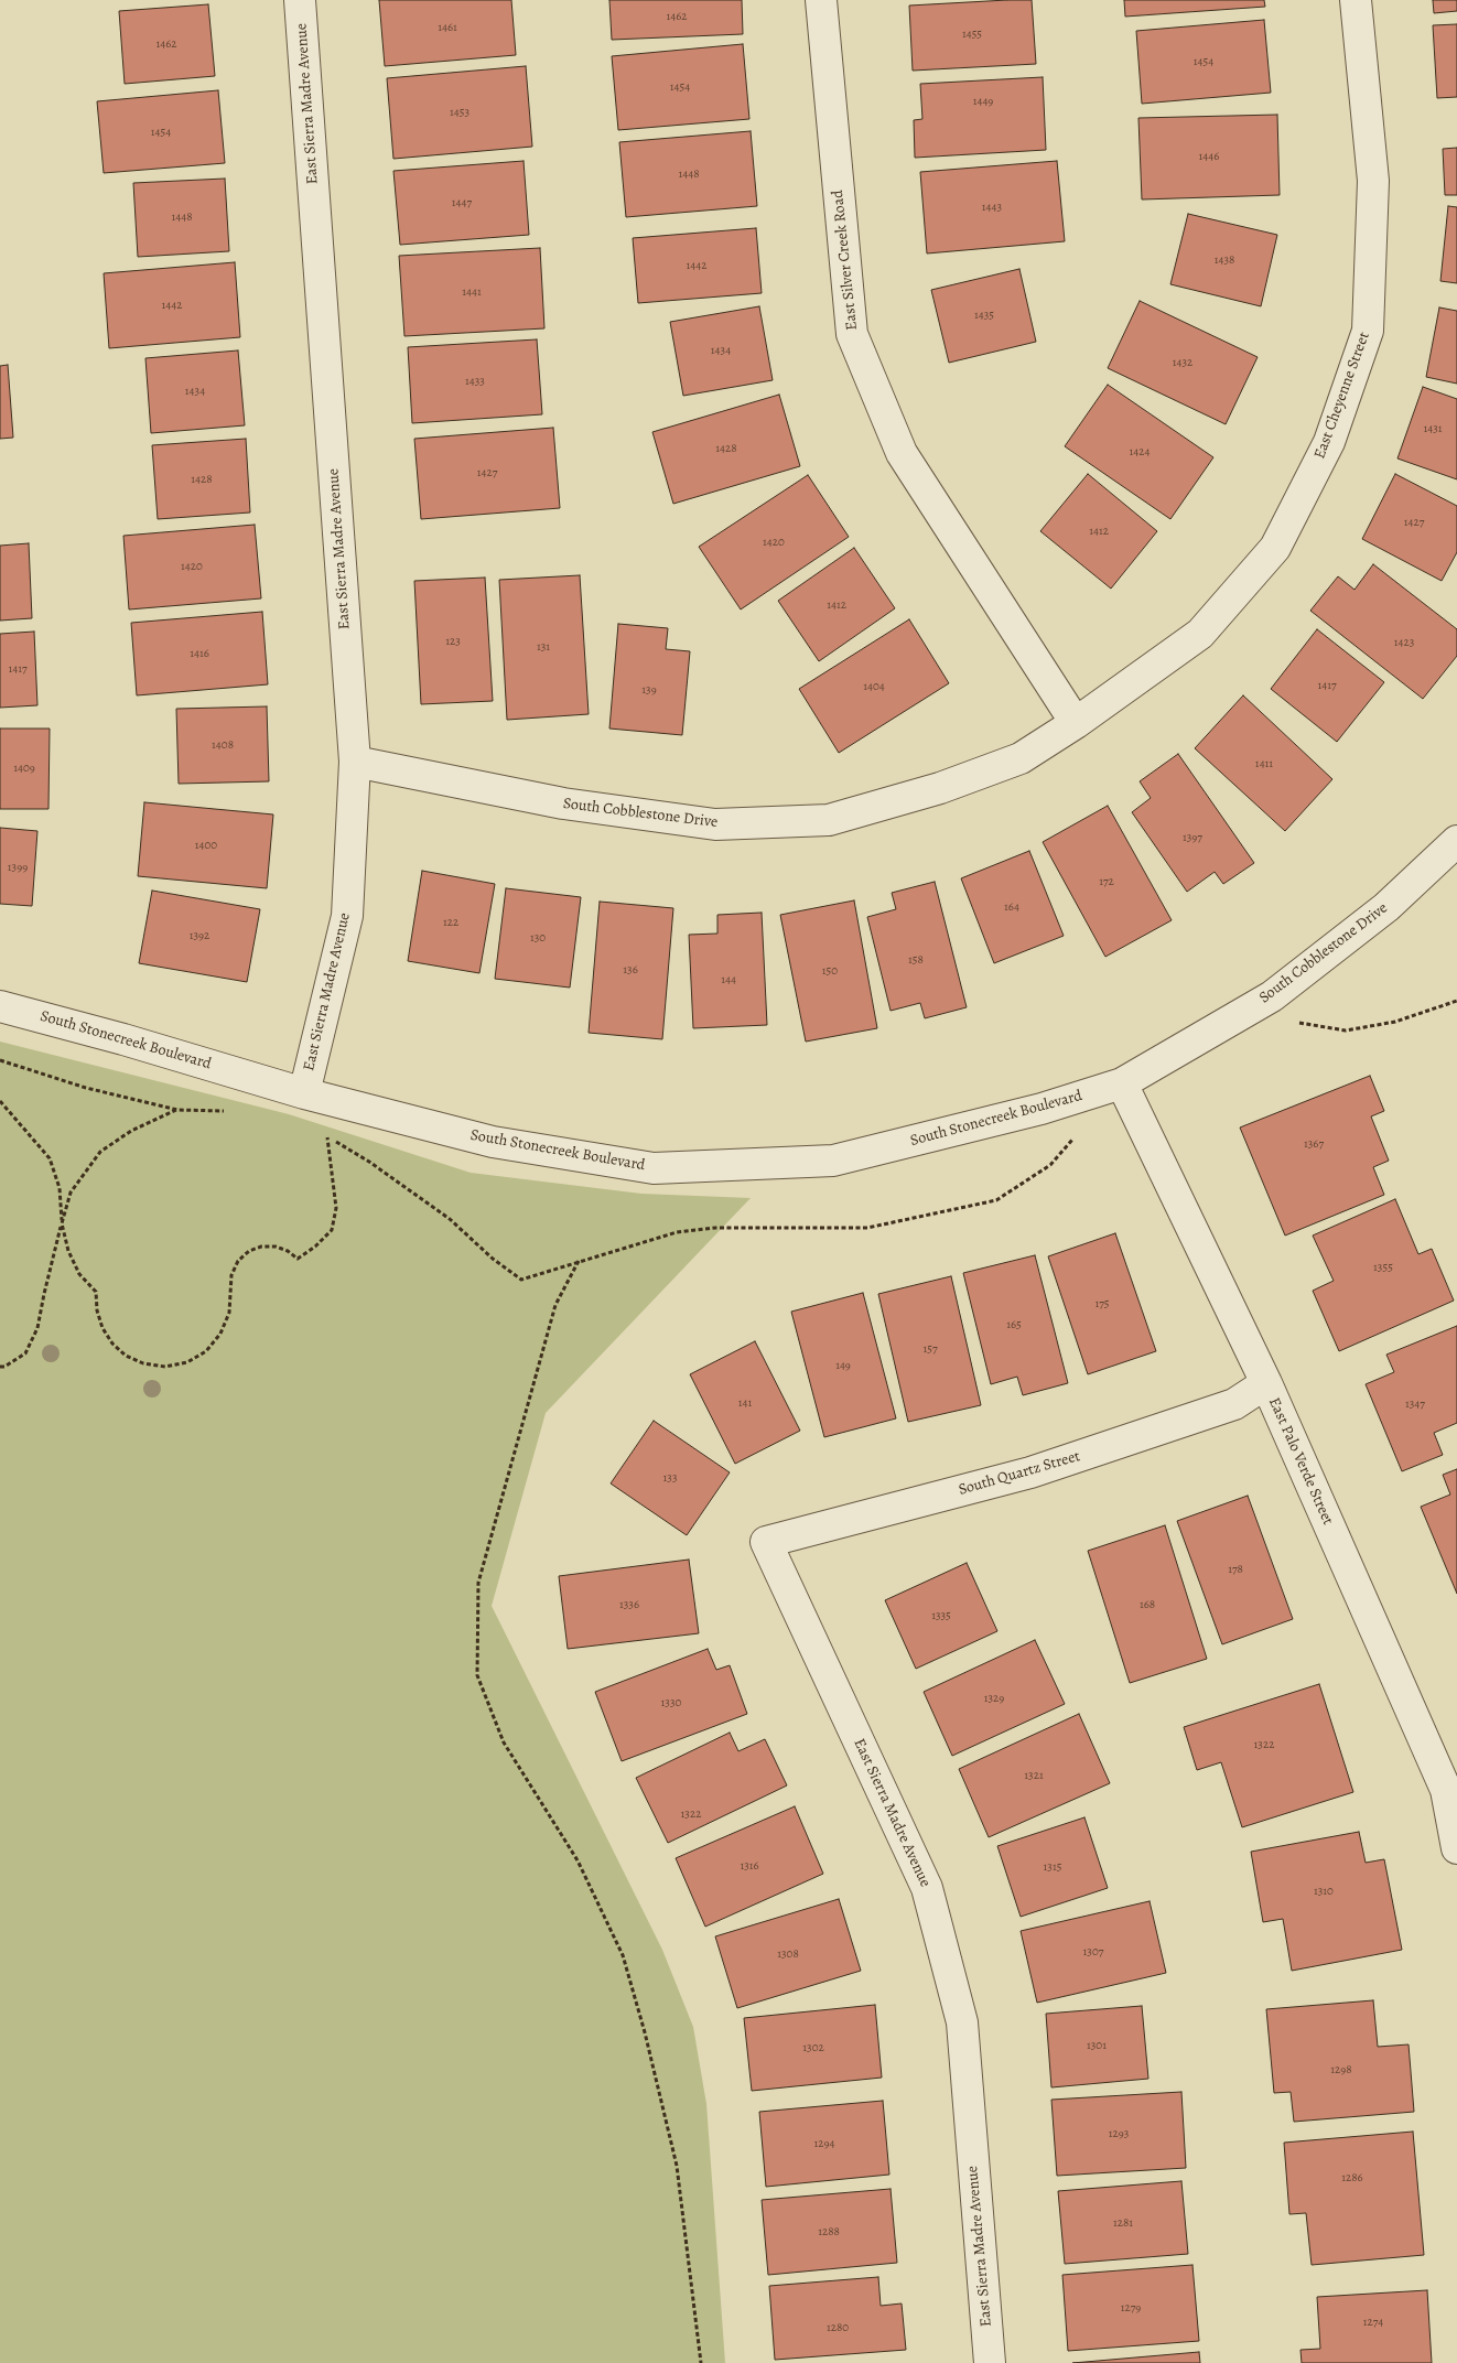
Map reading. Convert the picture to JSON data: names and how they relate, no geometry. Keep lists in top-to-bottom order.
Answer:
{
  "streets": {
    "street": [
      "East Sierra Madre Avenue",
      "East Silver Creek Road",
      "East Cheyenne Street",
      "South Cobblestone Drive",
      "South Stonecreek Boulevard",
      "East Palo Verde Street",
      "South Quartz Street"
    ]
  },
  "crossings": [
    ["East Sierra Madre Avenue", "South Cobblestone Drive"],
    ["East Sierra Madre Avenue", "South Stonecreek Boulevard"],
    ["East Sierra Madre Avenue", "South Quartz Street"],
    ["East Silver Creek Road", "East Cheyenne Street"],
    ["East Silver Creek Road", "South Cobblestone Drive"],
    ["East Cheyenne Street", "South Cobblestone Drive"],
    ["South Cobblestone Drive", "South Stonecreek Boulevard"],
    ["South Cobblestone Drive", "East Palo Verde Street"],
    ["South Stonecreek Boulevard", "East Palo Verde Street"],
    ["East Palo Verde Street", "South Quartz Street"]
  ],
  "house_numbers": [
    "1462",
    "1461",
    "1455",
    "1462",
    "1454",
    "1454",
    "1449",
    "1453",
    "1454",
    "1446",
    "1448",
    "1447",
    "1443",
    "1448",
    "1438",
    "1442",
    "1441",
    "1442",
    "1435",
    "1434",
    "1432",
    "1433",
    "1434",
    "1431",
    "1428",
    "1424",
    "1427",
    "1428",
    "1427",
    "1412",
    "1420",
    "1420",
    "1412",
    "123",
    "1423",
    "131",
    "1416",
    "1417",
    "1417",
    "1404",
    "139",
    "1408",
    "1411",
    "1409",
    "1397",
    "1400",
    "1399",
    "172",
    "164",
    "122",
    "1392",
    "130",
    "158",
    "136",
    "150",
    "144",
    "1367",
    "1355",
    "175",
    "165",
    "157",
    "149",
    "141",
    "1347",
    "133",
    "178",
    "1336",
    "168",
    "1335",
    "1329",
    "1330",
    "1322",
    "1321",
    "1322",
    "1316",
    "1315",
    "1310",
    "1307",
    "1308",
    "1301",
    "1302",
    "1298",
    "1293",
    "1294",
    "1286",
    "1281",
    "1288",
    "1279",
    "1274",
    "1280"
  ]
}
